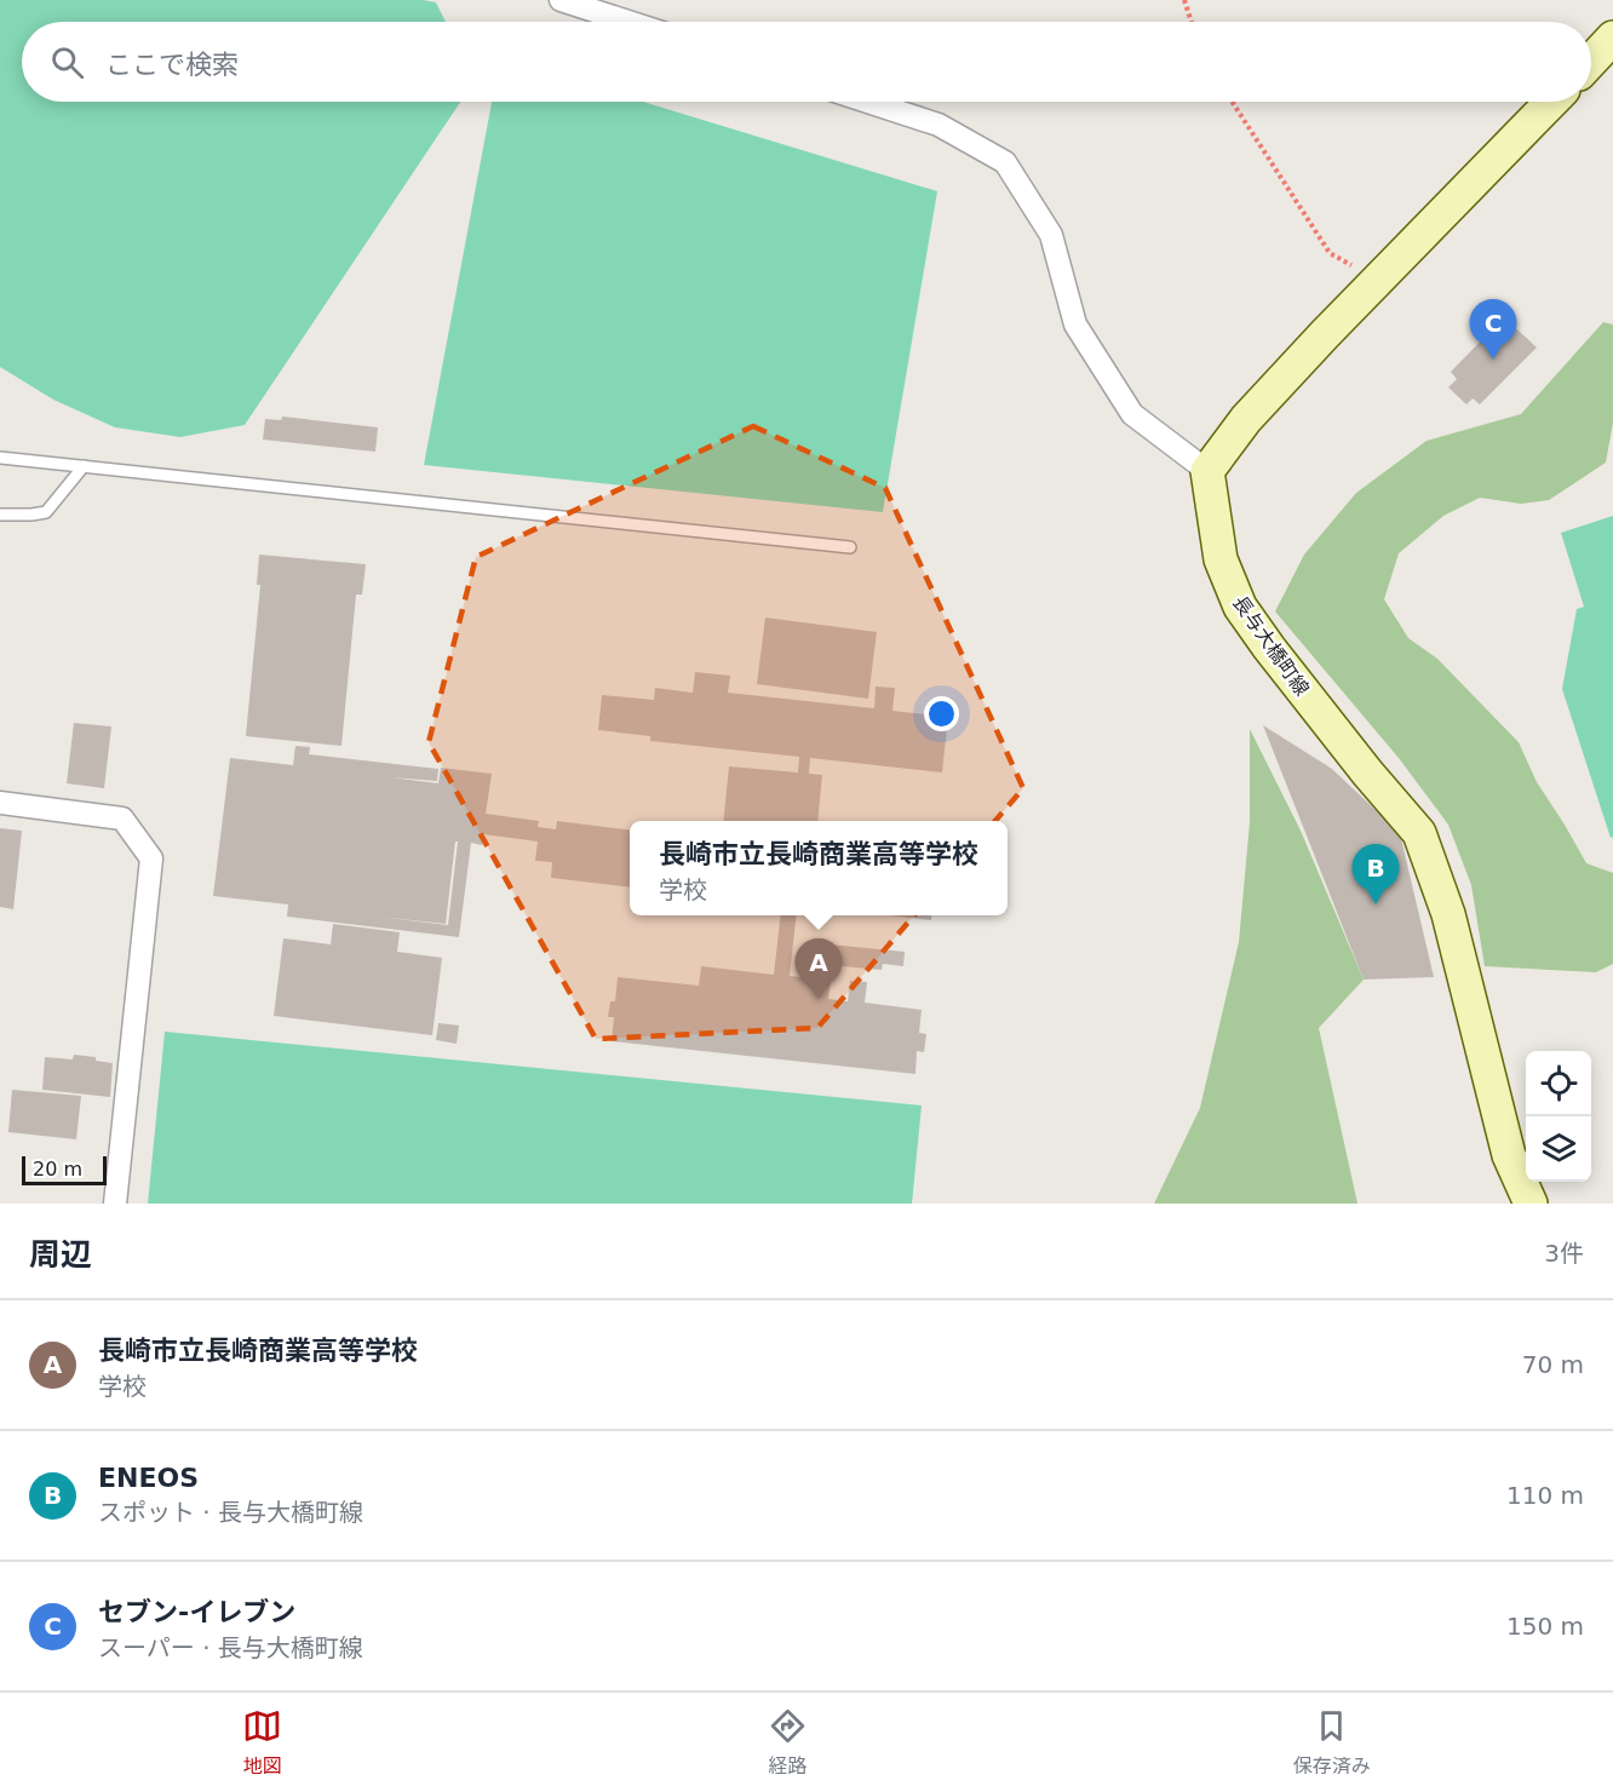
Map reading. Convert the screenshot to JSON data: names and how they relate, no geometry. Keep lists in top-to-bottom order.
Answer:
{
  "streets": {
    "main road": ["長与大橋町線"]
  },
  "scale_bar": "20 m",
  "page": {
    "search": "ここで検索",
    "pins": ["C", "B", "A"],
    "popup": ["長崎市立長崎商業高等学校", "学校"],
    "scale": "20 m",
    "heading": ["周辺", "3件"],
    "list": [
      {
        "mark": "A",
        "name": "長崎市立長崎商業高等学校",
        "note": "学校",
        "value": "70 m"
      },
      {
        "mark": "B",
        "name": "ENEOS",
        "note": "スポット · 長与大橋町線",
        "value": "110 m"
      },
      {
        "mark": "C",
        "name": "セブン-イレブン",
        "note": "スーパー · 長与大橋町線",
        "value": "150 m"
      }
    ],
    "nav": ["地図", "経路", "保存済み"]
  }
}
